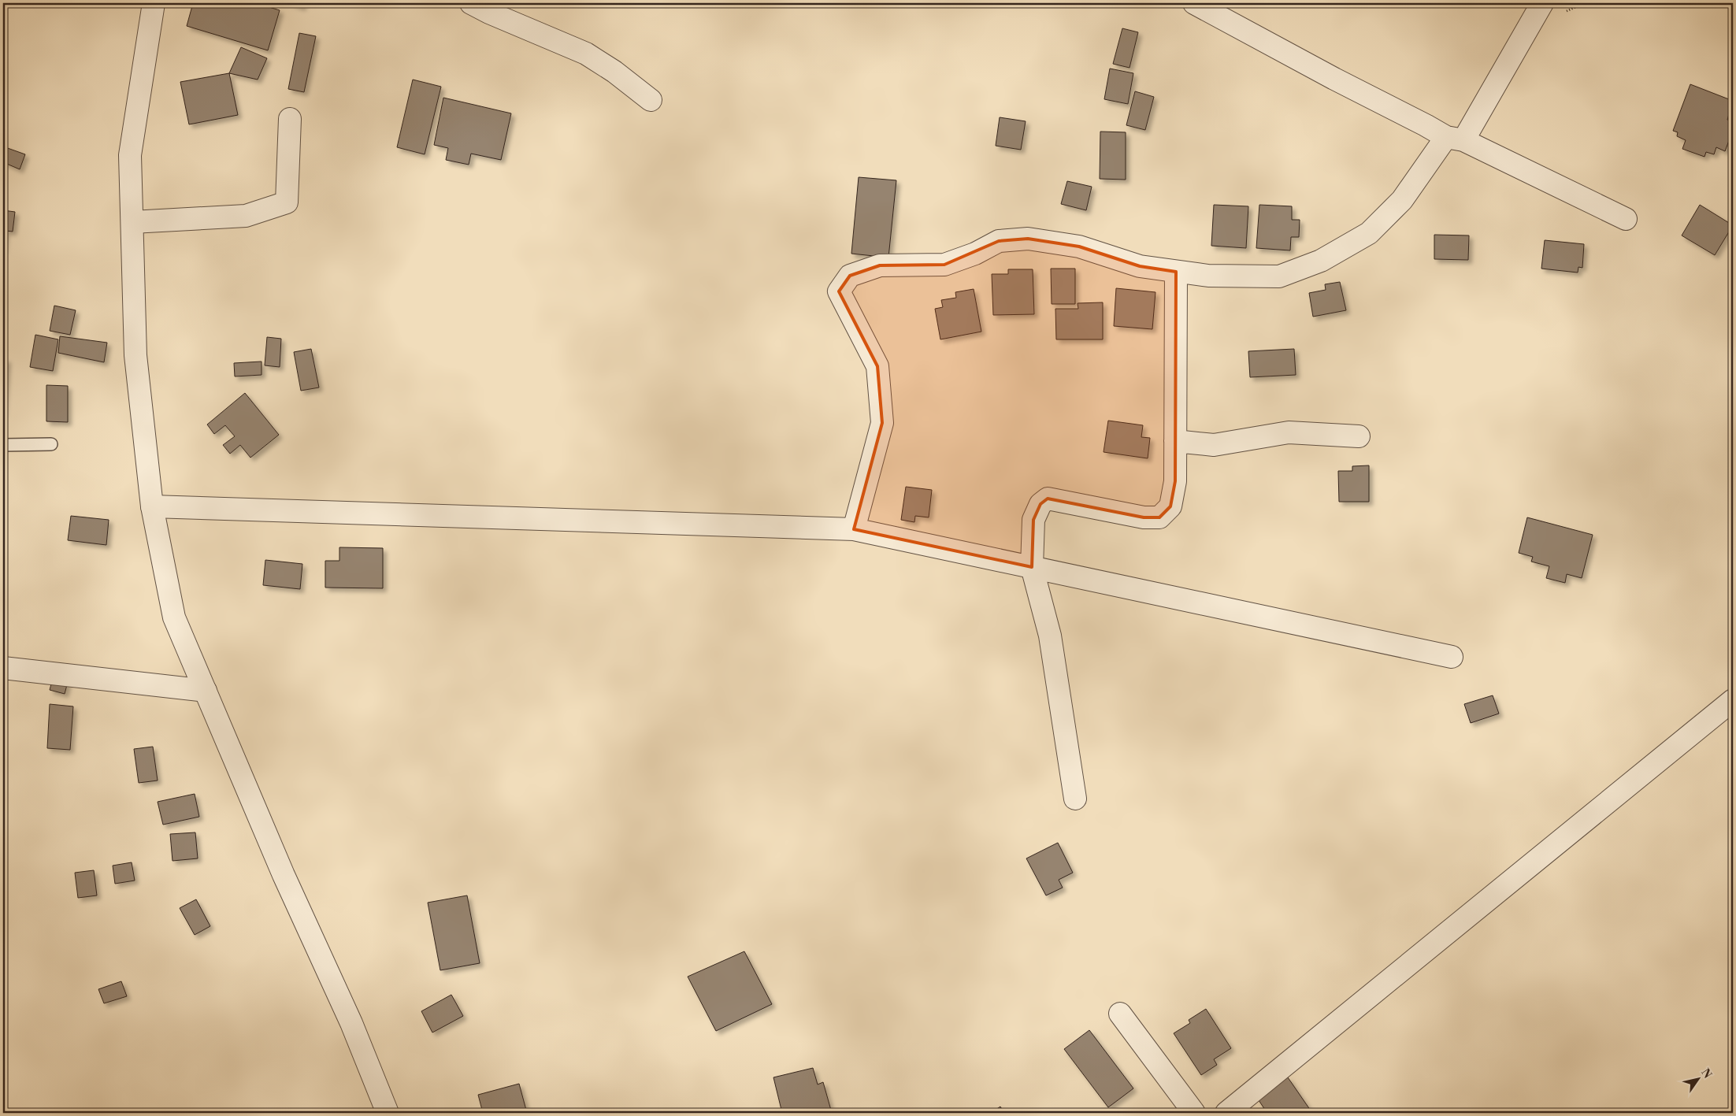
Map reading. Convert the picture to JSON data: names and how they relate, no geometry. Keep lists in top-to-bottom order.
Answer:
{
  "north": "top right"
}
